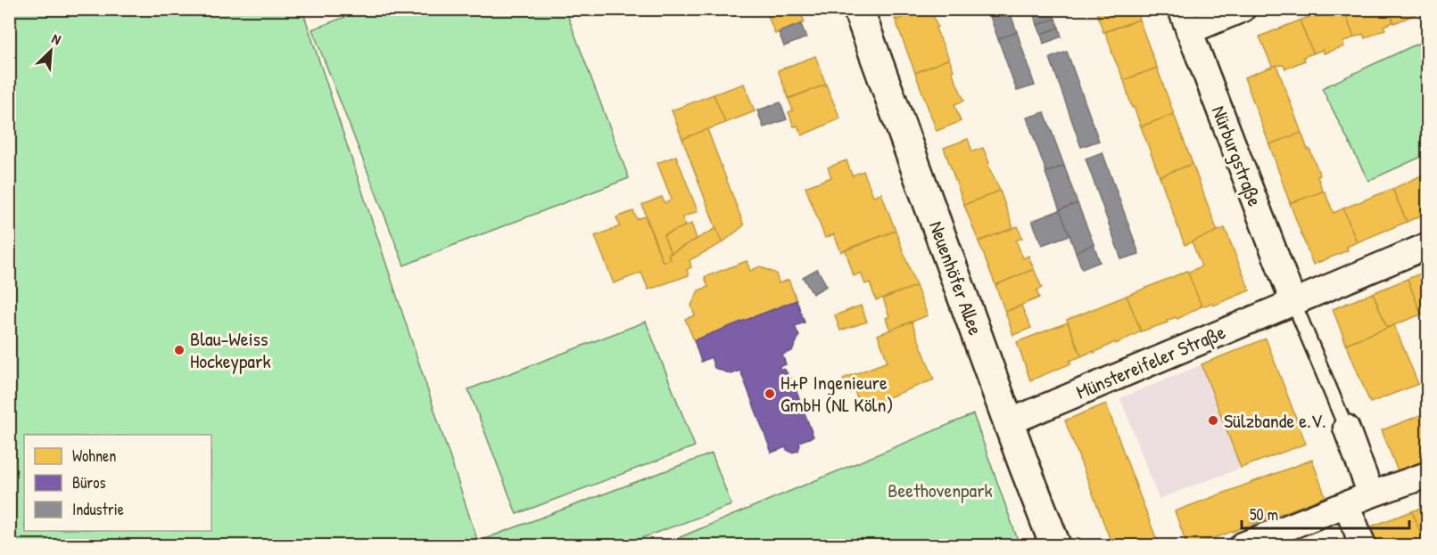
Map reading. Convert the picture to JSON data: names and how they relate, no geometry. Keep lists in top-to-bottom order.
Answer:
{
  "streets": {
    "street": ["Nürburgstraße", "Neuenhöfer Allee", "Münstereifeler Straße"]
  },
  "crossings": [
    ["Nürburgstraße", "Münstereifeler Straße"],
    ["Neuenhöfer Allee", "Münstereifeler Straße"]
  ],
  "parks": ["Beethovenpark"],
  "places": ["Blau-Weiss Hockeypark", "H+P Ingenieure GmbH (NL Köln)", "Sülzbande e.V."],
  "legend": ["Wohnen", "Büros", "Industrie"],
  "scale_bar": "50 m",
  "north": "top right"
}
